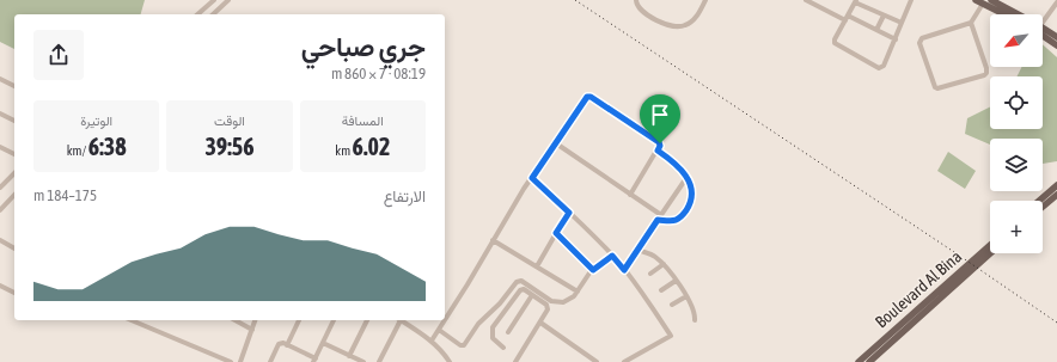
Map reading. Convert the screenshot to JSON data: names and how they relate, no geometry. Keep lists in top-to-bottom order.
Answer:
{
  "streets": {
    "main road": ["Boulevard Al Bina"]
  },
  "north": "bottom left",
  "page": {
    "map_buttons": "+",
    "heading": ["جري صباحي", "08:19 · 7 × 860 m"],
    "stats": [
      ["المسافة", "6.02 km"],
      ["الوقت", "39:56"],
      ["الوتيرة", "6:38 /km"]
    ],
    "chart": ["الارتفاع", "175–184 m"]
  }
}
